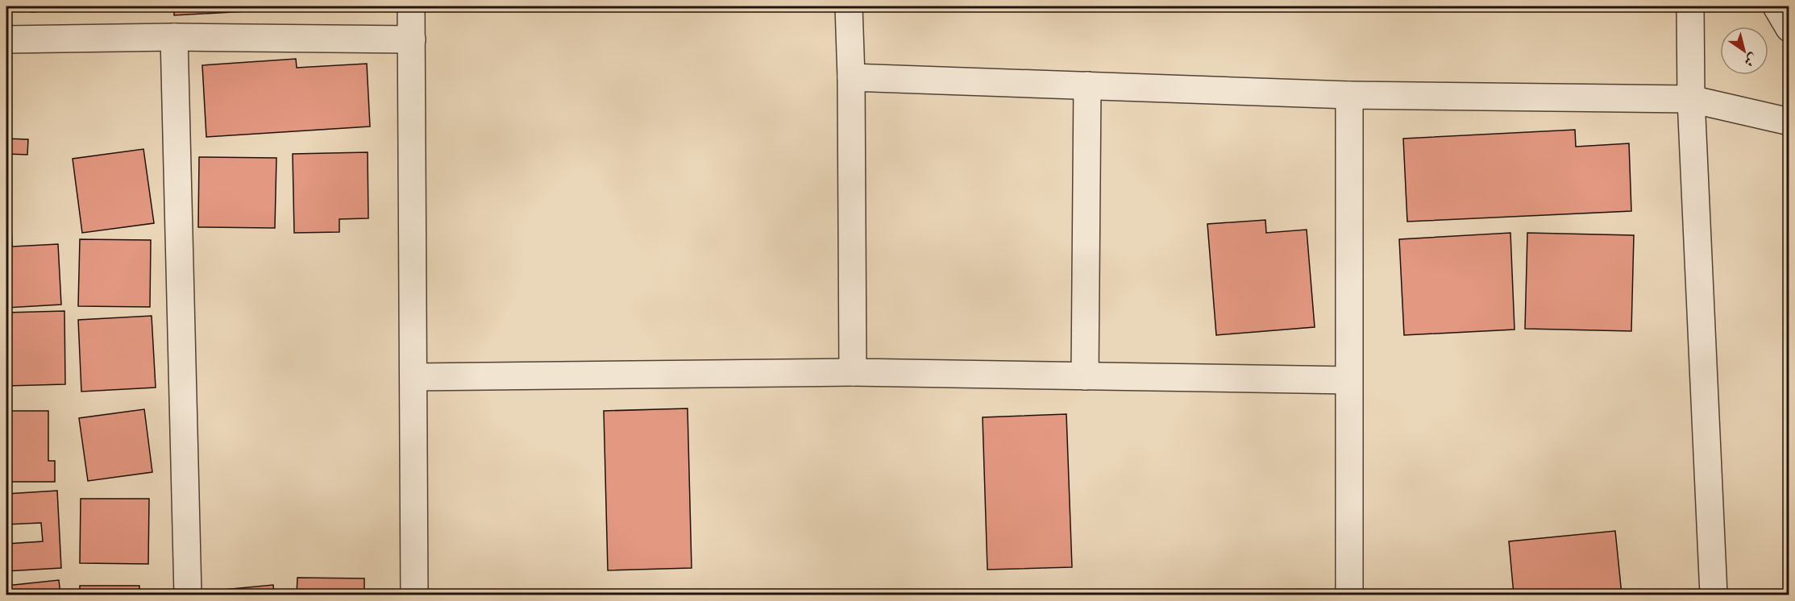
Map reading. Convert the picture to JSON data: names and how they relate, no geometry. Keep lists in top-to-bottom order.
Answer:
{
  "north": "bottom right"
}
